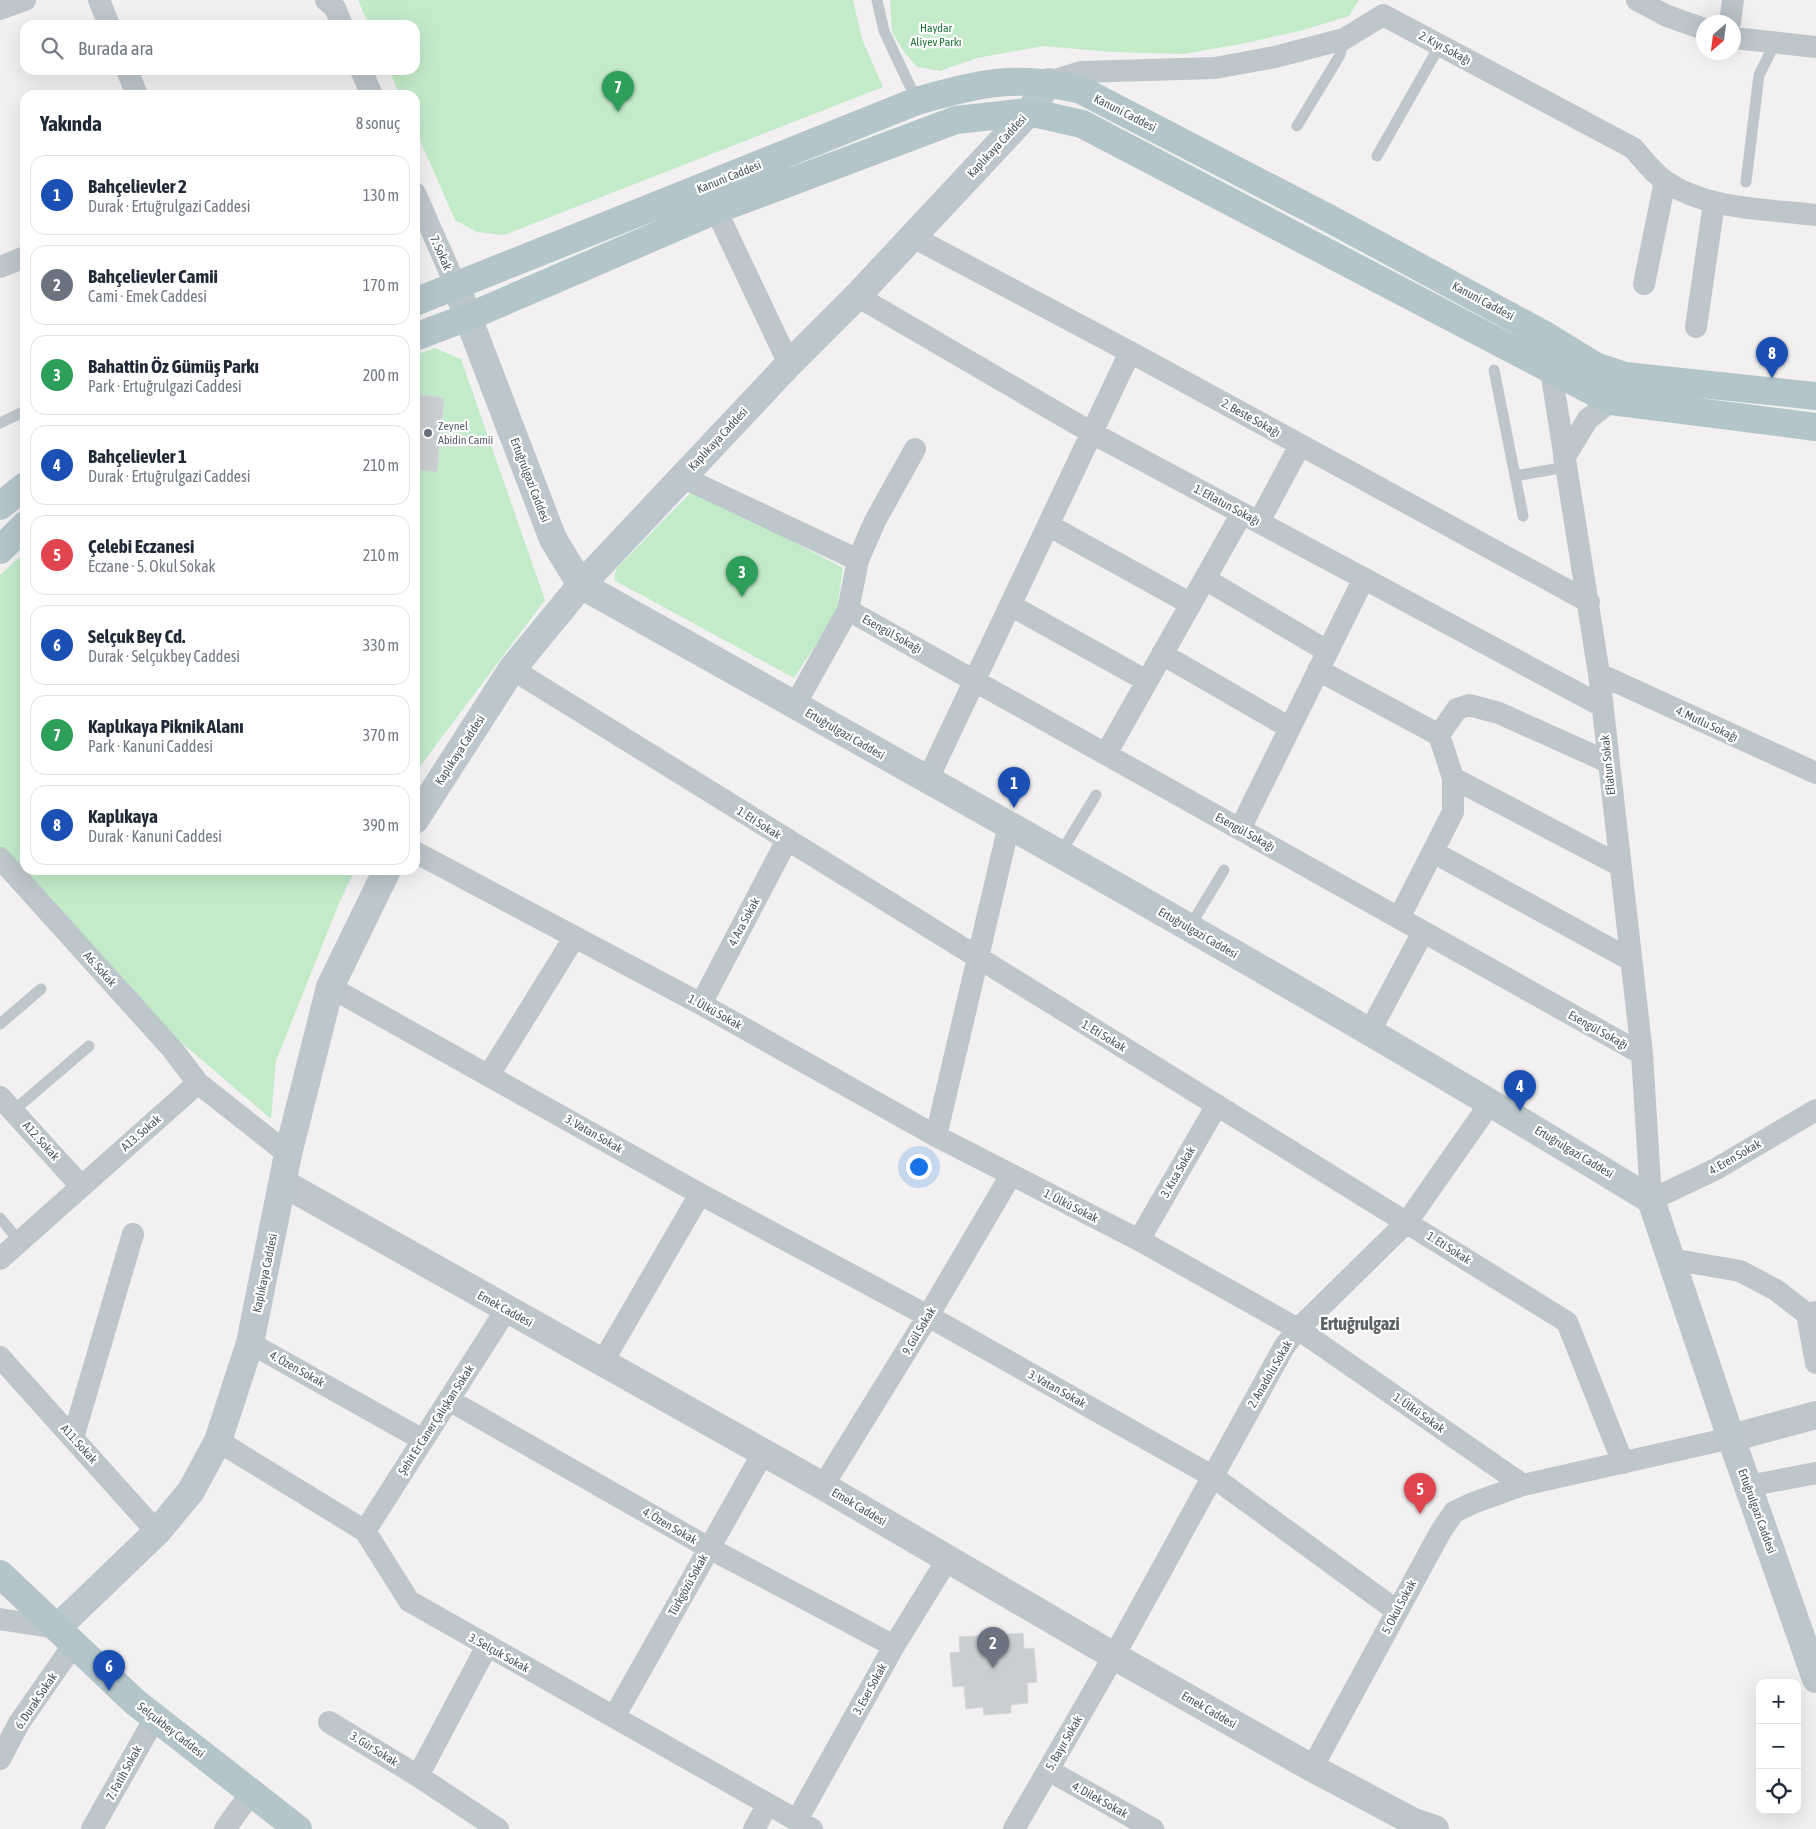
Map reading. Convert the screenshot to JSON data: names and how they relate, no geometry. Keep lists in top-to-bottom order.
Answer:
{
  "streets": {
    "main road": [
      "Kanuni Caddesi",
      "Kaplıkaya Caddesi",
      "Ertuğrulgazi Caddesi",
      "Selçukbey Caddesi"
    ],
    "street": [
      "2. Kıyı Sokağı",
      "7. Sokak",
      "2. Beste Sokağı",
      "1. Eflatun Sokağı",
      "Esengül Sokağı",
      "4. Mutlu Sokağı",
      "Eflatun Sokak",
      "1. Eti Sokak",
      "4. Ara Sokak",
      "A6. Sokak",
      "1. Ülkü Sokak",
      "A13. Sokak",
      "3. Vatan Sokak",
      "A12. Sokak",
      "4. Eren Sokak",
      "3. Kısa Sokak",
      "Emek Caddesi",
      "9. Gül Sokak",
      "4. Özen Sokak",
      "2. Anadolu Sokak",
      "Şehit Er Caner Çalışkan Sokak",
      "A11. Sokak",
      "Türkgözü Sokak",
      "5. Okul Sokak",
      "3. Selçuk Sokak",
      "3. Eser Sokak",
      "6. Durak Sokak",
      "5. Bayır Sokak",
      "3. Gür Sokak",
      "7. Fatih Sokak",
      "4. Dilek Sokak"
    ]
  },
  "crossings": [
    ["2. Kıyı Sokağı", "Kanuni Caddesi"],
    ["2. Kıyı Sokağı", "Kaplıkaya Caddesi"],
    ["Kanuni Caddesi", "Kaplıkaya Caddesi"],
    ["Kanuni Caddesi", "7. Sokak"],
    ["Kanuni Caddesi", "Ertuğrulgazi Caddesi"],
    ["Kanuni Caddesi", "Eflatun Sokak"],
    ["Kaplıkaya Caddesi", "2. Beste Sokağı"],
    ["Kaplıkaya Caddesi", "Ertuğrulgazi Caddesi"],
    ["Kaplıkaya Caddesi", "1. Eflatun Sokağı"],
    ["Kaplıkaya Caddesi", "1. Eti Sokak"],
    ["Kaplıkaya Caddesi", "3. Vatan Sokak"],
    ["Kaplıkaya Caddesi", "Emek Caddesi"],
    ["Kaplıkaya Caddesi", "4. Özen Sokak"],
    ["Kaplıkaya Caddesi", "A11. Sokak"],
    ["Kaplıkaya Caddesi", "3. Selçuk Sokak"],
    ["Kaplıkaya Caddesi", "6. Durak Sokak"],
    ["Kaplıkaya Caddesi", "Selçukbey Caddesi"],
    ["7. Sokak", "Ertuğrulgazi Caddesi"],
    ["2. Beste Sokağı", "Eflatun Sokak"],
    ["Ertuğrulgazi Caddesi", "Eflatun Sokak"],
    ["Ertuğrulgazi Caddesi", "4. Eren Sokak"],
    ["Ertuğrulgazi Caddesi", "2. Anadolu Sokak"],
    ["1. Eflatun Sokağı", "Eflatun Sokak"],
    ["Esengül Sokağı", "Eflatun Sokak"],
    ["4. Mutlu Sokağı", "Eflatun Sokak"],
    ["Eflatun Sokak", "4. Eren Sokak"],
    ["1. Eti Sokak", "4. Ara Sokak"],
    ["1. Eti Sokak", "3. Kısa Sokak"],
    ["1. Eti Sokak", "2. Anadolu Sokak"],
    ["4. Ara Sokak", "1. Ülkü Sokak"],
    ["A6. Sokak", "A13. Sokak"],
    ["1. Ülkü Sokak", "3. Kısa Sokak"],
    ["1. Ülkü Sokak", "9. Gül Sokak"],
    ["1. Ülkü Sokak", "2. Anadolu Sokak"],
    ["1. Ülkü Sokak", "5. Okul Sokak"],
    ["A13. Sokak", "A12. Sokak"],
    ["3. Vatan Sokak", "9. Gül Sokak"],
    ["3. Vatan Sokak", "2. Anadolu Sokak"],
    ["3. Vatan Sokak", "5. Okul Sokak"],
    ["Emek Caddesi", "9. Gül Sokak"],
    ["Emek Caddesi", "2. Anadolu Sokak"],
    ["Emek Caddesi", "Şehit Er Caner Çalışkan Sokak"],
    ["Emek Caddesi", "Türkgözü Sokak"],
    ["Emek Caddesi", "5. Okul Sokak"],
    ["Emek Caddesi", "3. Eser Sokak"],
    ["Emek Caddesi", "5. Bayır Sokak"],
    ["4. Özen Sokak", "Şehit Er Caner Çalışkan Sokak"],
    ["4. Özen Sokak", "Türkgözü Sokak"],
    ["4. Özen Sokak", "3. Eser Sokak"],
    ["2. Anadolu Sokak", "5. Bayır Sokak"],
    ["Şehit Er Caner Çalışkan Sokak", "3. Selçuk Sokak"],
    ["Türkgözü Sokak", "3. Selçuk Sokak"],
    ["3. Selçuk Sokak", "3. Eser Sokak"],
    ["6. Durak Sokak", "Selçukbey Caddesi"],
    ["Selçukbey Caddesi", "7. Fatih Sokak"],
    ["5. Bayır Sokak", "4. Dilek Sokak"]
  ],
  "districts": ["Ertuğrulgazi"],
  "parks": ["Haydar Aliyev Parkı"],
  "places": ["Zeynel Abidin Camii"],
  "north": "bottom left",
  "page": {
    "search": "Burada ara",
    "pins": [
      "7",
      "8",
      "3",
      "1",
      "4",
      "5",
      "2",
      "6"
    ],
    "heading": ["Yakında", "8 sonuç"],
    "list": [
      {
        "mark": "1",
        "name": "Bahçelievler 2",
        "note": "Durak · Ertuğrulgazi Caddesi",
        "value": "130 m"
      },
      {
        "mark": "2",
        "name": "Bahçelievler Camii",
        "note": "Cami · Emek Caddesi",
        "value": "170 m"
      },
      {
        "mark": "3",
        "name": "Bahattin Öz Gümüş Parkı",
        "note": "Park · Ertuğrulgazi Caddesi",
        "value": "200 m"
      },
      {
        "mark": "4",
        "name": "Bahçelievler 1",
        "note": "Durak · Ertuğrulgazi Caddesi",
        "value": "210 m"
      },
      {
        "mark": "5",
        "name": "Çelebi Eczanesi",
        "note": "Eczane · 5. Okul Sokak",
        "value": "210 m"
      },
      {
        "mark": "6",
        "name": "Selçuk Bey Cd.",
        "note": "Durak · Selçukbey Caddesi",
        "value": "330 m"
      },
      {
        "mark": "7",
        "name": "Kaplıkaya Piknik Alanı",
        "note": "Park · Kanuni Caddesi",
        "value": "370 m"
      },
      {
        "mark": "8",
        "name": "Kaplıkaya",
        "note": "Durak · Kanuni Caddesi",
        "value": "390 m"
      }
    ],
    "map_buttons": ["+", "−"]
  }
}
